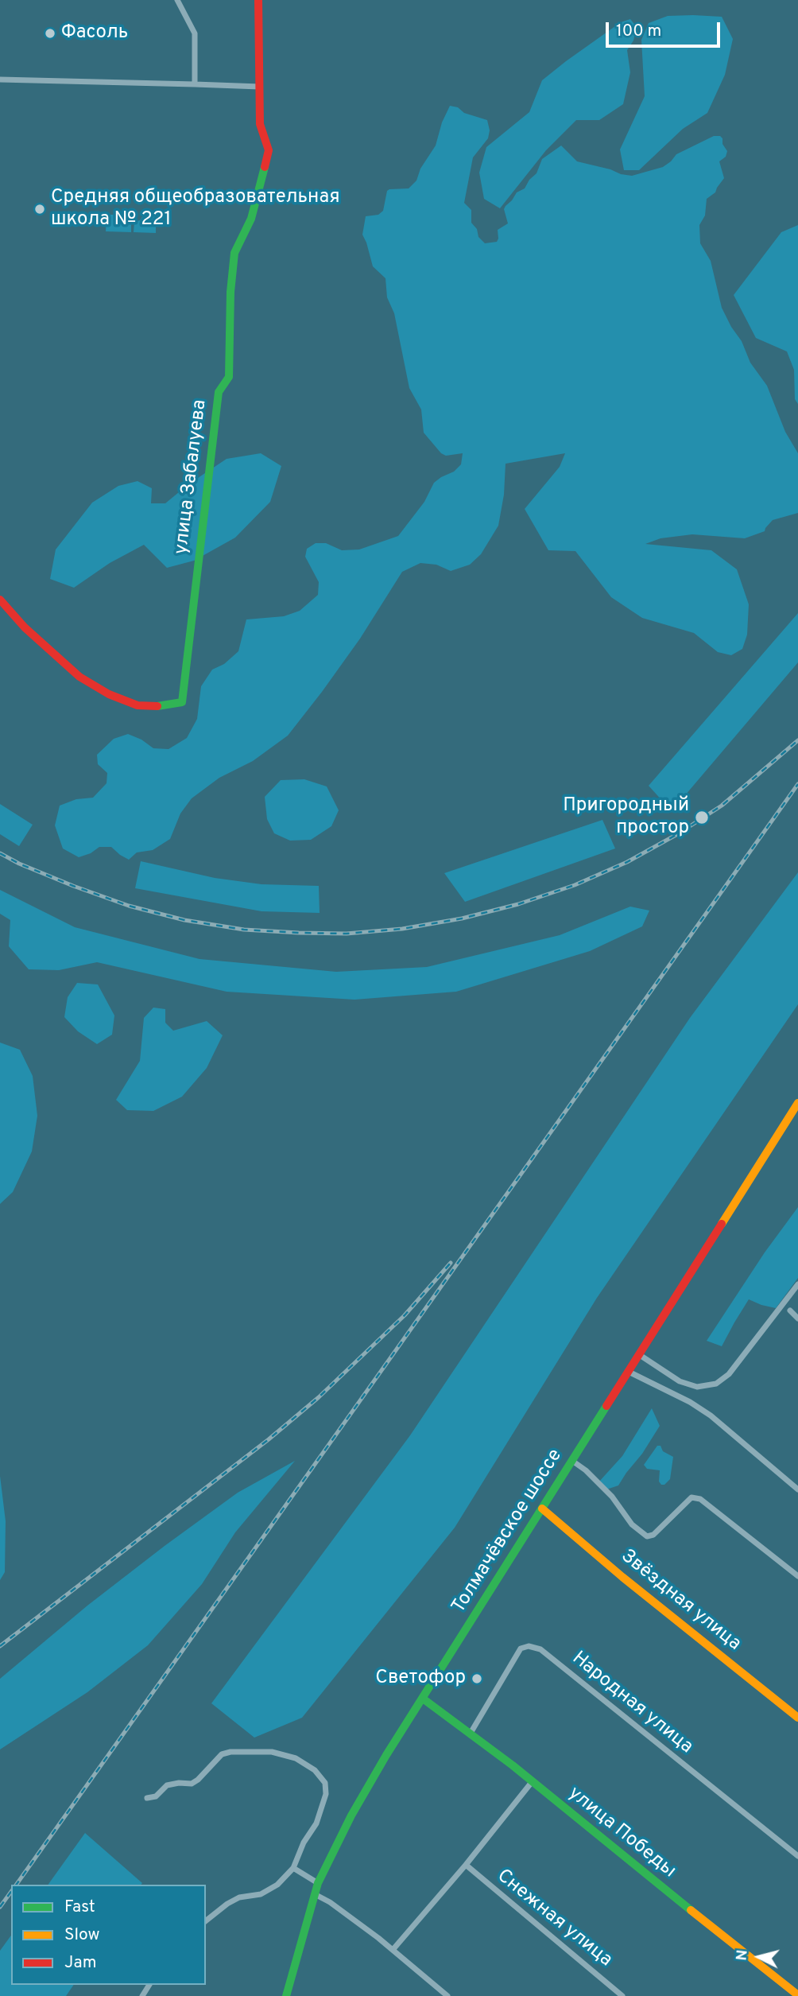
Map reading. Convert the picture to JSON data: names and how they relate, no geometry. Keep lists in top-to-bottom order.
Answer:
{
  "streets": {
    "street": [
      "улица Забалуева",
      "Толмачёвское шоссе",
      "Звёздная улица",
      "Народная улица",
      "улица Победы",
      "Снежная улица"
    ]
  },
  "crossings": [
    ["Толмачёвское шоссе", "Звёздная улица"],
    ["Толмачёвское шоссе", "улица Победы"],
    ["Народная улица", "улица Победы"]
  ],
  "places": [
    "Фасоль",
    "Средняя общеобразовательная школа № 221",
    "Пригородный простор",
    "Светофор"
  ],
  "legend": ["Fast", "Slow", "Jam"],
  "scale_bar": "100 m",
  "north": "left"
}
